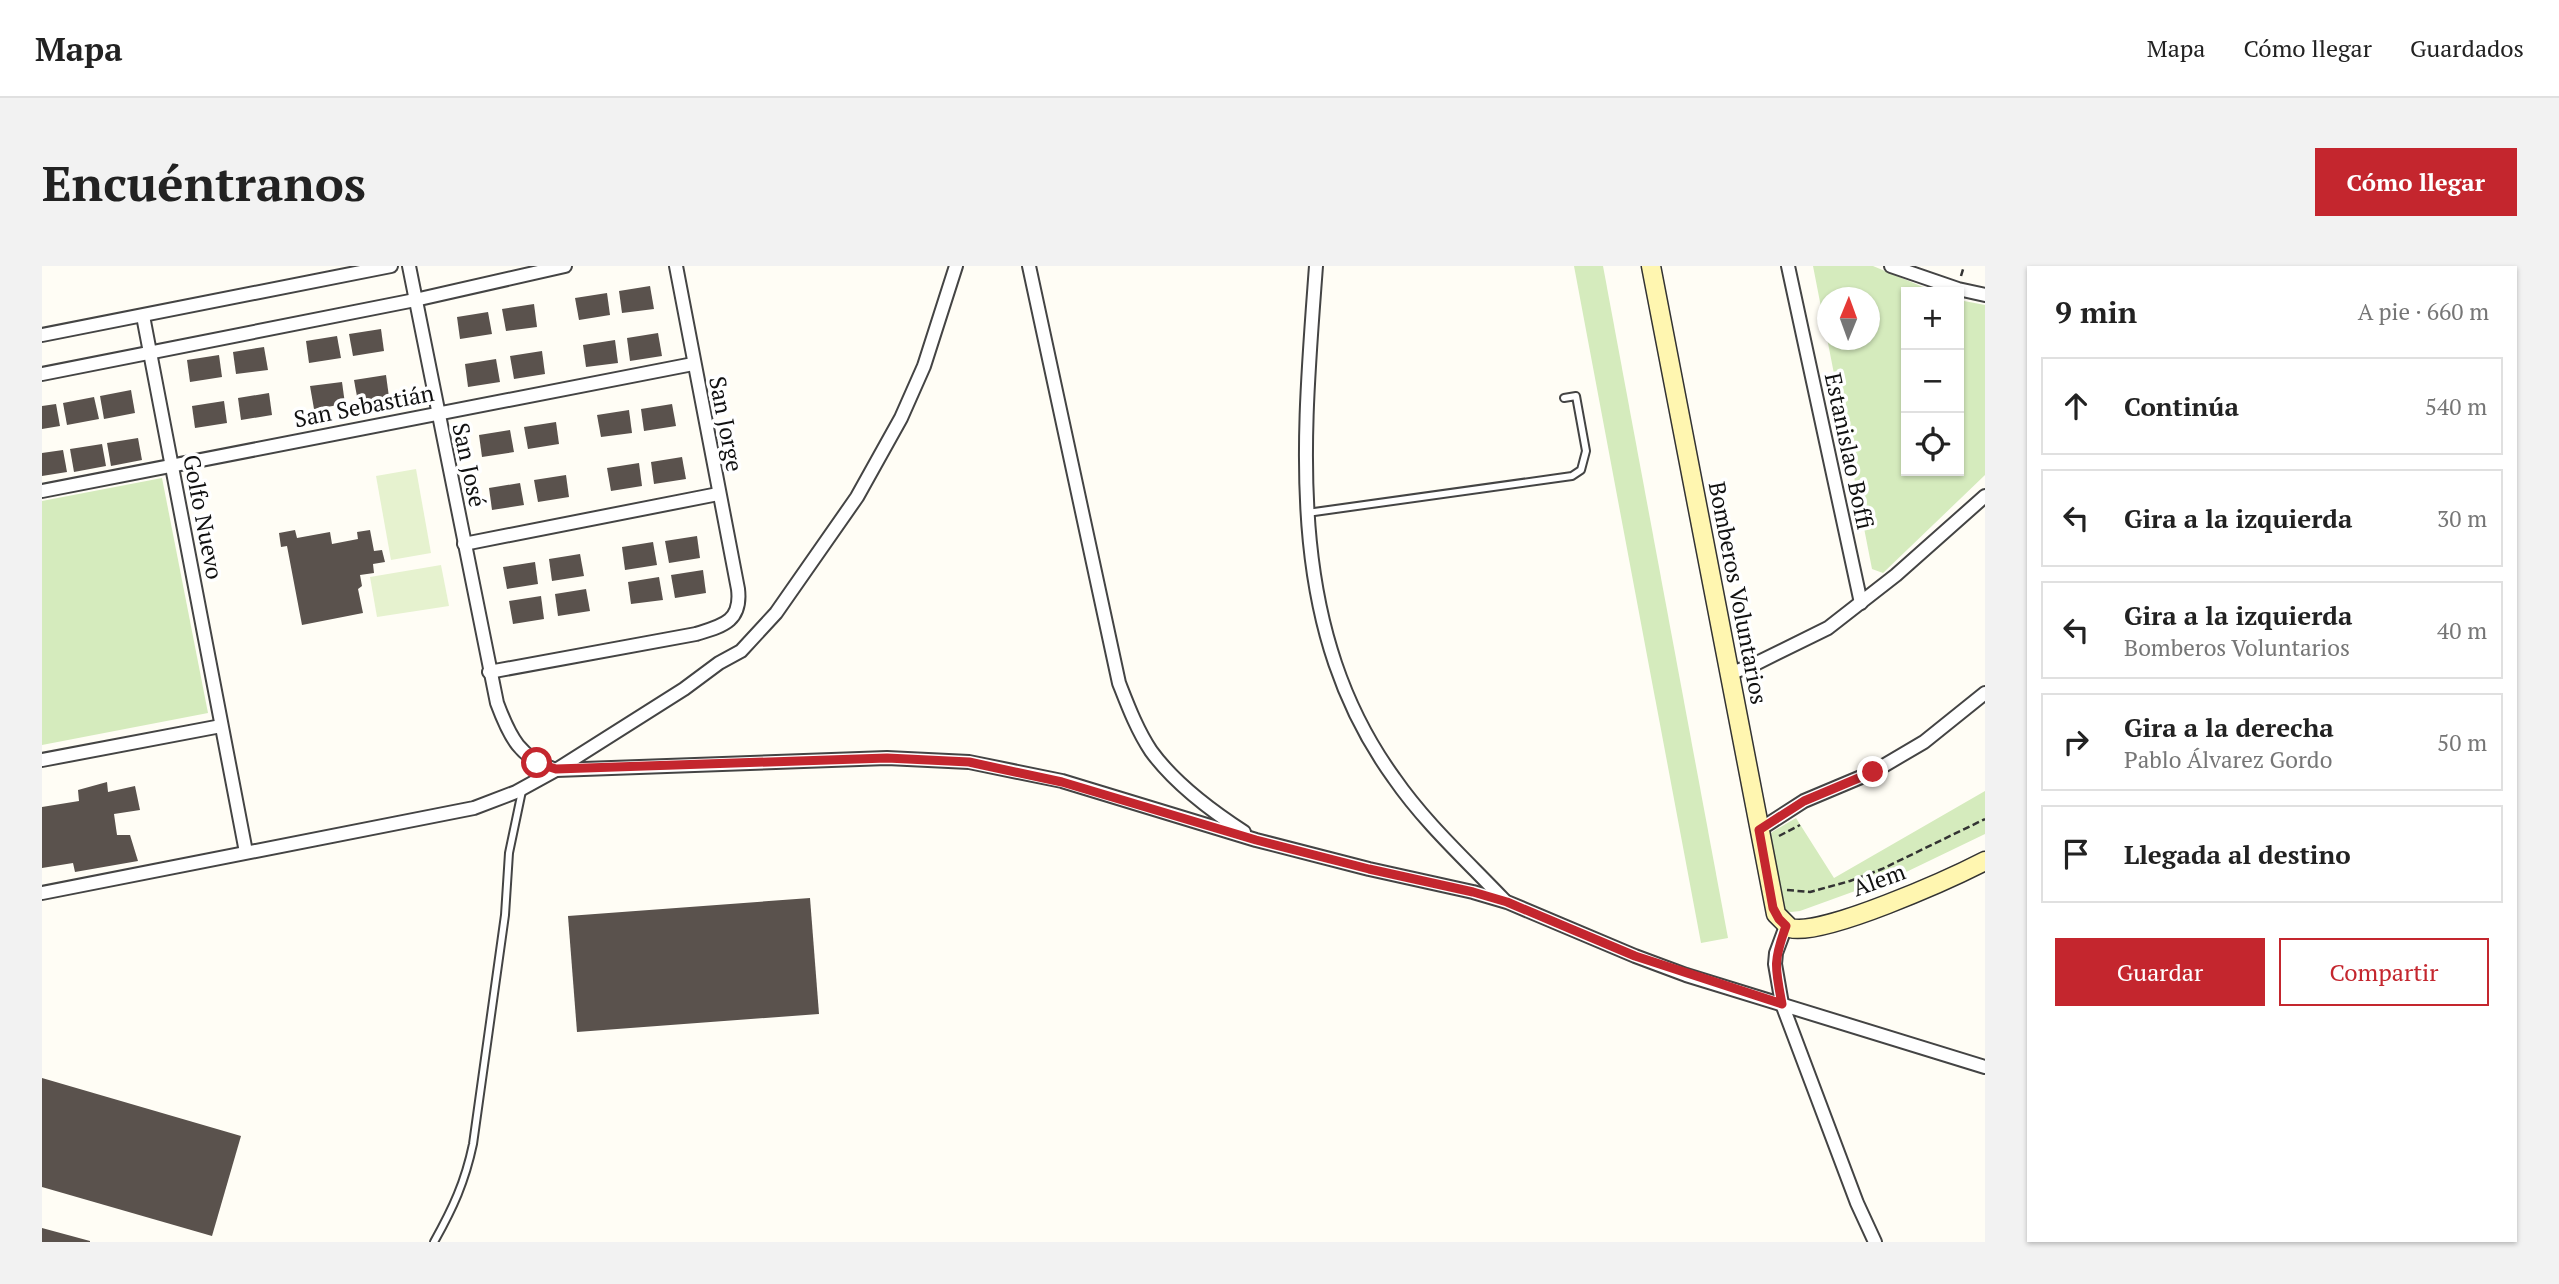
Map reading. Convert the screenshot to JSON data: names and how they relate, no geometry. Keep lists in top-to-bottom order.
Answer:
{
  "streets": {
    "main road": ["Bomberos Voluntarios", "Alem"],
    "street": [
      "San Sebastián",
      "San Jorge",
      "Estanislao Boffi",
      "San José",
      "Golfo Nuevo"
    ]
  },
  "crossings": [
    ["San Sebastián", "San Jorge"],
    ["San Sebastián", "San José"],
    ["San Sebastián", "Golfo Nuevo"],
    ["San Jorge", "San José"],
    ["Bomberos Voluntarios", "Alem"]
  ],
  "north": "top",
  "page": {
    "header": "Mapa",
    "nav": ["Mapa", "Cómo llegar", "Guardados"],
    "buttons": [
      "Cómo llegar",
      ["Guardar", "Compartir"]
    ],
    "title": "Encuéntranos",
    "heading": ["9 min", "A pie · 660 m"],
    "map_buttons": ["+", "−"],
    "list": [
      ["Continúa", "540 m"],
      ["Gira a la izquierda", "30 m"],
      ["Gira a la izquierda", "Bomberos Voluntarios", "40 m"],
      ["Gira a la derecha", "Pablo Álvarez Gordo", "50 m"],
      "Llegada al destino"
    ]
  }
}
